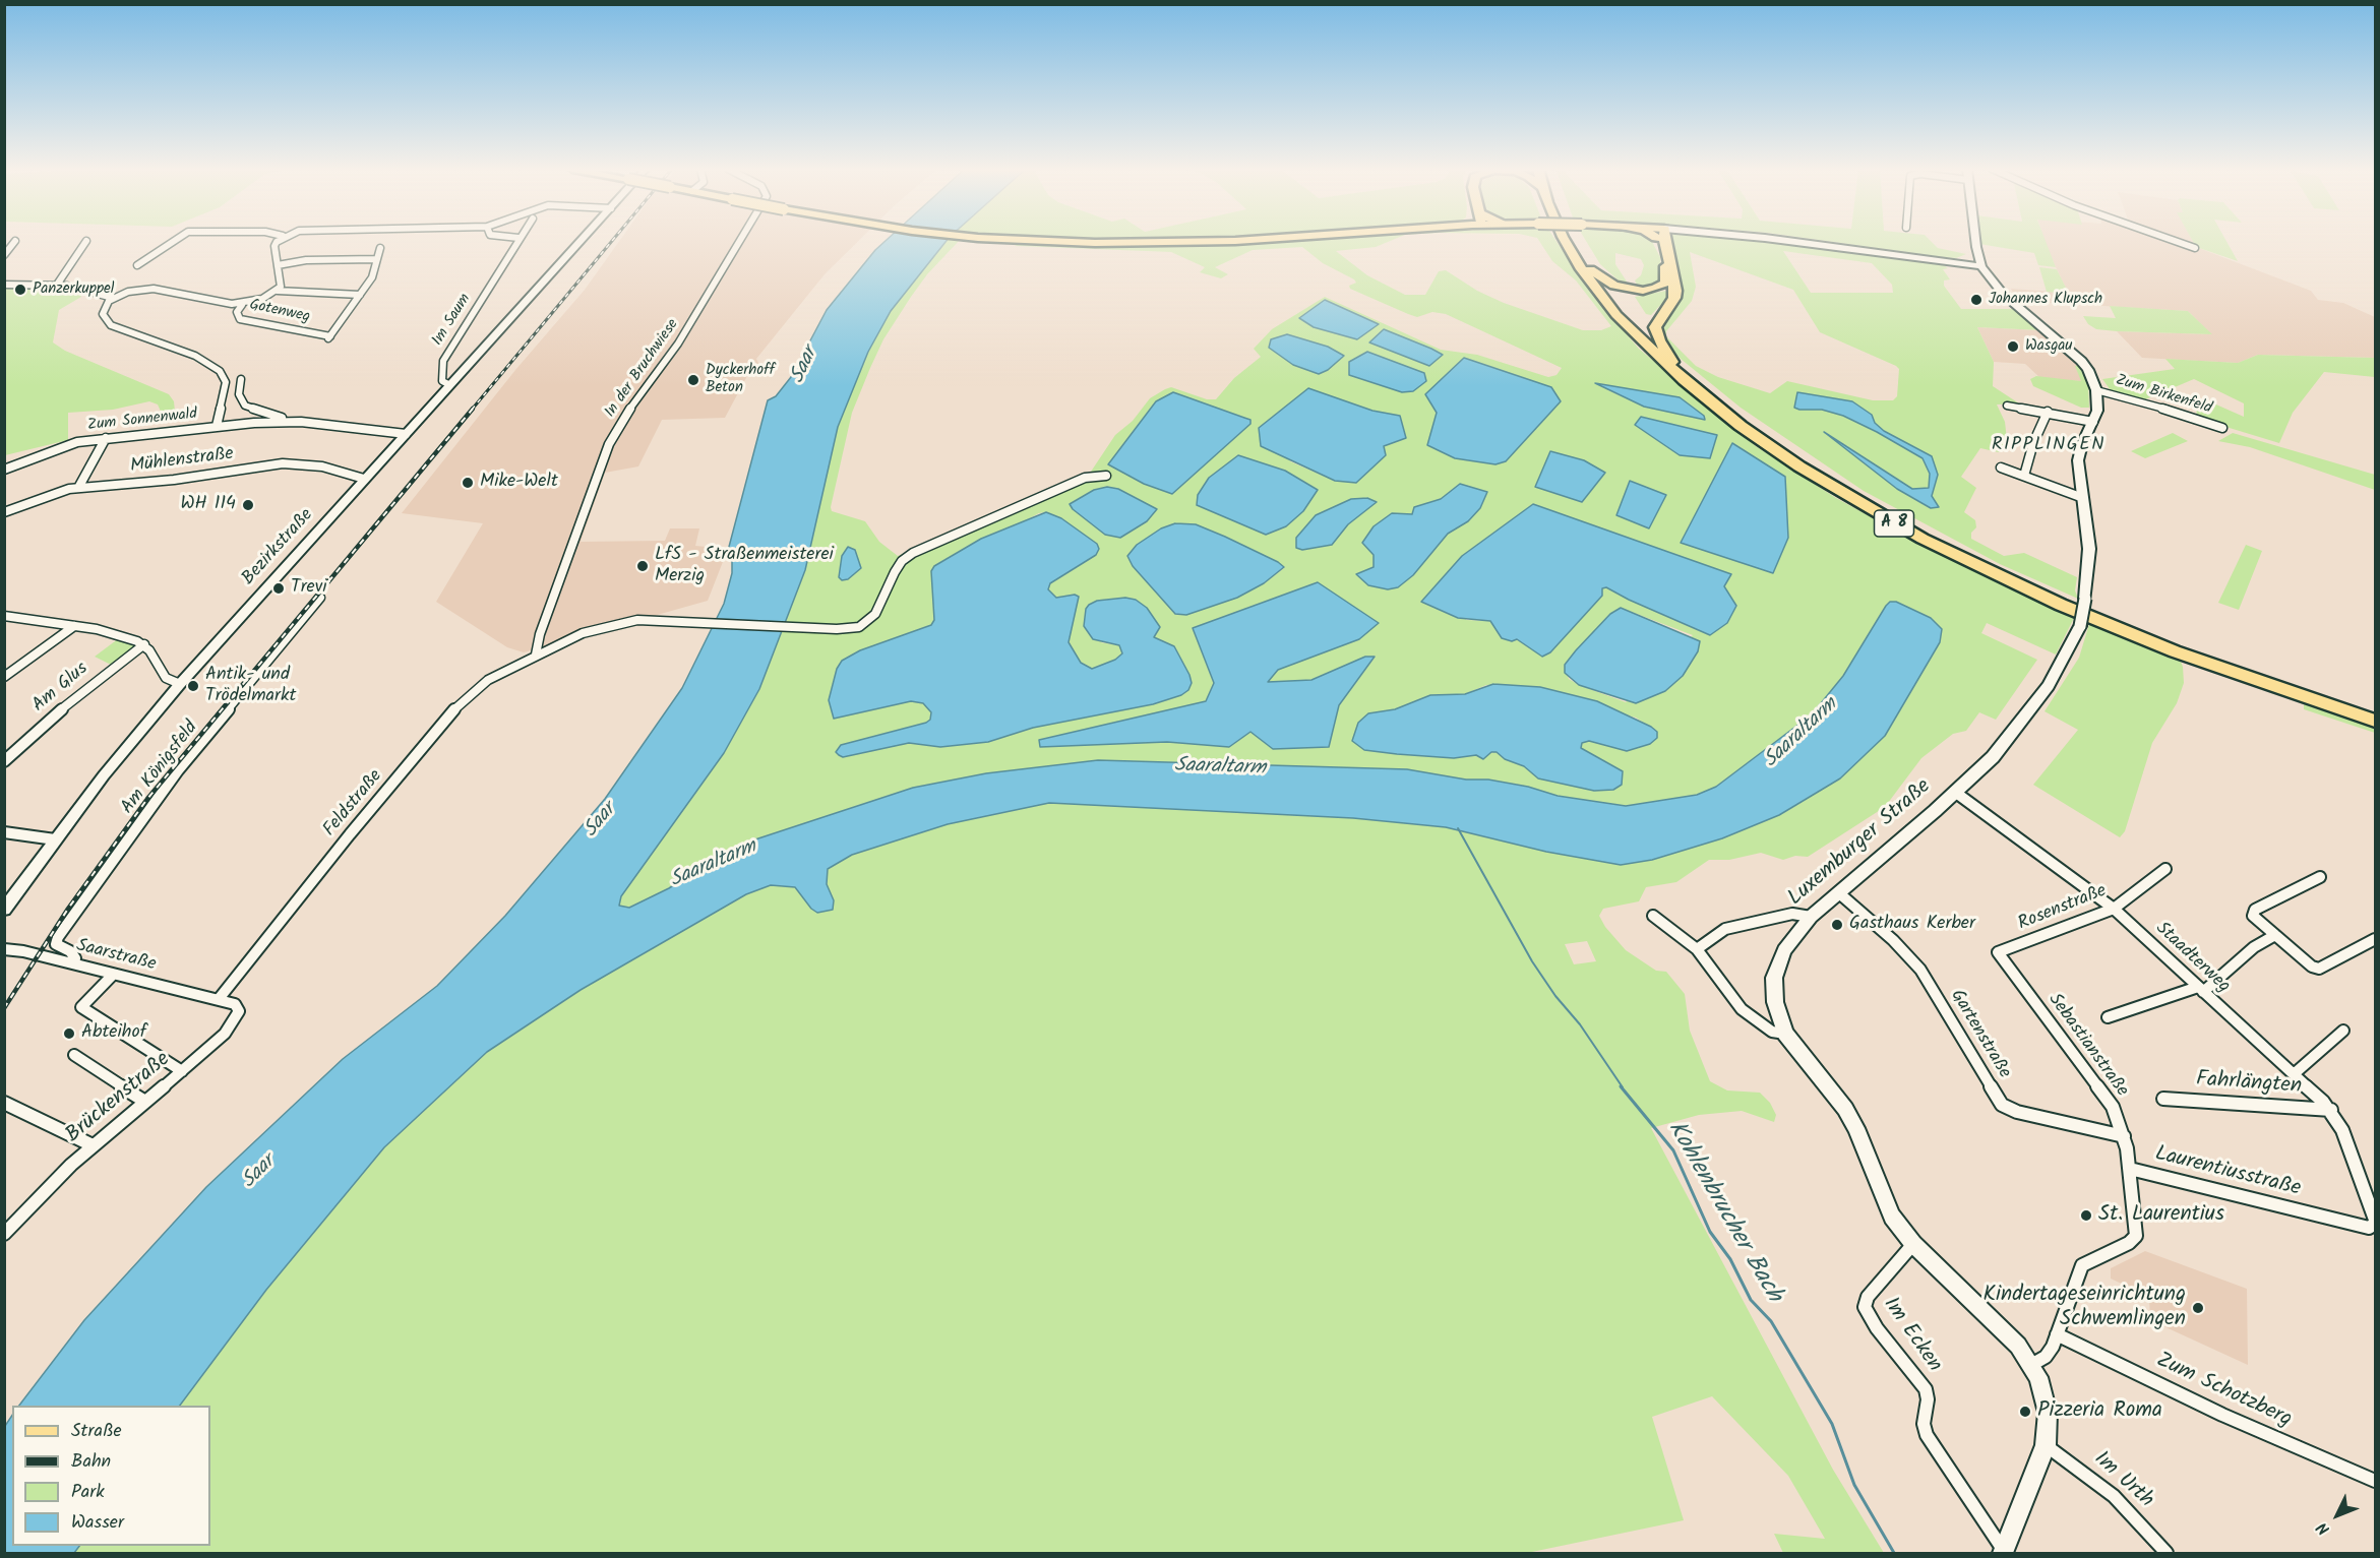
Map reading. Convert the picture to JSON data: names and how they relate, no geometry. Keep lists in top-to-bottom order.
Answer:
{
  "streets": {
    "highway": ["A 8"],
    "main road": ["Luxemburger Straße"],
    "street": [
      "Gotenweg",
      "Im Saum",
      "In der Bruchwiese",
      "Zum Birkenfeld",
      "Zum Sonnenwald",
      "Mühlenstraße",
      "Bezirkstraße",
      "Am Glus",
      "Am Königsfeld",
      "Feldstraße",
      "Rosenstraße",
      "Saarstraße",
      "Staadterweg",
      "Gartenstraße",
      "Sebastianstraße",
      "Fahrlängten",
      "Brückenstraße",
      "Laurentiusstraße",
      "Im Ecken",
      "Zum Schotzberg",
      "Im Urth"
    ]
  },
  "crossings": [
    ["Im Saum", "Bezirkstraße"],
    ["In der Bruchwiese", "Feldstraße"],
    ["Zum Birkenfeld", "Luxemburger Straße"],
    ["Zum Sonnenwald", "Bezirkstraße"],
    ["Mühlenstraße", "Bezirkstraße"],
    ["Am Königsfeld", "Saarstraße"],
    ["Feldstraße", "Saarstraße"],
    ["Feldstraße", "Brückenstraße"],
    ["Luxemburger Straße", "Staadterweg"],
    ["Luxemburger Straße", "Gartenstraße"],
    ["Luxemburger Straße", "Laurentiusstraße"],
    ["Luxemburger Straße", "Im Ecken"],
    ["Luxemburger Straße", "Im Urth"],
    ["Rosenstraße", "Staadterweg"],
    ["Rosenstraße", "Sebastianstraße"],
    ["Saarstraße", "Brückenstraße"],
    ["Staadterweg", "Fahrlängten"],
    ["Staadterweg", "Laurentiusstraße"],
    ["Gartenstraße", "Sebastianstraße"],
    ["Sebastianstraße", "Laurentiusstraße"],
    ["Laurentiusstraße", "Zum Schotzberg"]
  ],
  "districts": ["RIPPLINGEN"],
  "water": ["Saar", "Saaraltarm", "Kohlenbrucher Bach"],
  "places": [
    "Panzerkuppel",
    "Johannes Klupsch",
    "Wasgau",
    "Dyckerhoff Beton",
    "Mike-Welt",
    "WH 114",
    "LfS - Straßenmeisterei Merzig",
    "Trevi",
    "Antik- und Trödelmarkt",
    "Gasthaus Kerber",
    "Abteihof",
    "St. Laurentius",
    "Kindertageseinrichtung Schwemlingen",
    "Pizzeria Roma"
  ],
  "legend": [
    "Straße",
    "Bahn",
    "Park",
    "Wasser"
  ],
  "north": "bottom left"
}
